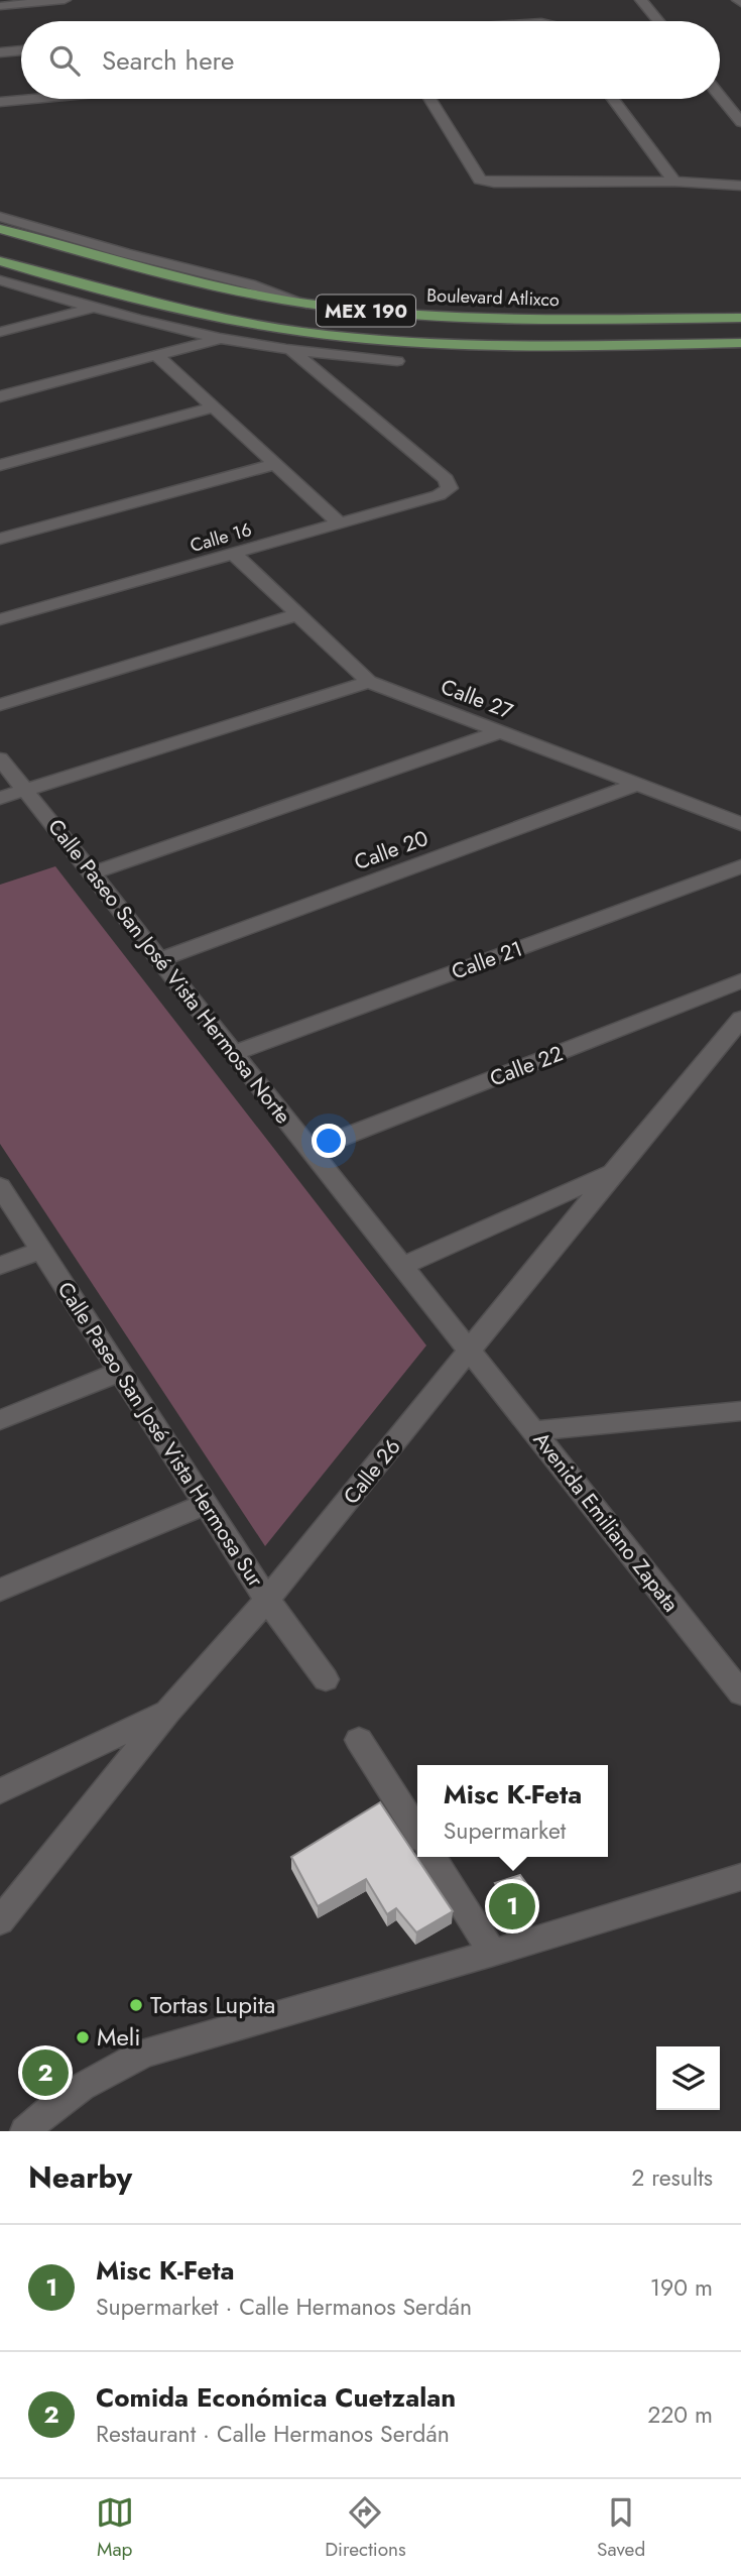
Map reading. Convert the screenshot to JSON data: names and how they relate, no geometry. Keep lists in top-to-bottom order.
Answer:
{
  "streets": {
    "main road": ["Boulevard Atlixco", "MEX 190"],
    "street": [
      "Calle 16",
      "Calle 27",
      "Calle 20",
      "Calle 21",
      "Calle Paseo San José Vista Hermosa Norte",
      "Calle 22",
      "Calle Paseo San José Vista Hermosa Sur",
      "Calle 26",
      "Avenida Emiliano Zapata"
    ]
  },
  "crossings": [
    ["Calle 16", "Calle 27"],
    ["Calle 27", "Calle 20"],
    ["Calle 20", "Calle Paseo San José Vista Hermosa Norte"],
    ["Calle 21", "Calle Paseo San José Vista Hermosa Norte"],
    ["Calle Paseo San José Vista Hermosa Norte", "Calle 22"],
    ["Calle Paseo San José Vista Hermosa Norte", "Calle 26"],
    ["Calle Paseo San José Vista Hermosa Norte", "Avenida Emiliano Zapata"],
    ["Calle Paseo San José Vista Hermosa Sur", "Calle 26"],
    ["Calle 26", "Avenida Emiliano Zapata"]
  ],
  "places": ["Tortas Lupita", "Meli"],
  "page": {
    "search": "Search here",
    "popup": ["Misc K-Feta", "Supermarket"],
    "pins": ["1", "2"],
    "heading": ["Nearby", "2 results"],
    "list": [
      {
        "mark": "1",
        "name": "Misc K-Feta",
        "note": "Supermarket · Calle Hermanos Serdán",
        "value": "190 m"
      },
      {
        "mark": "2",
        "name": "Comida Económica Cuetzalan",
        "note": "Restaurant · Calle Hermanos Serdán",
        "value": "220 m"
      }
    ],
    "nav": ["Map", "Directions", "Saved"]
  }
}
